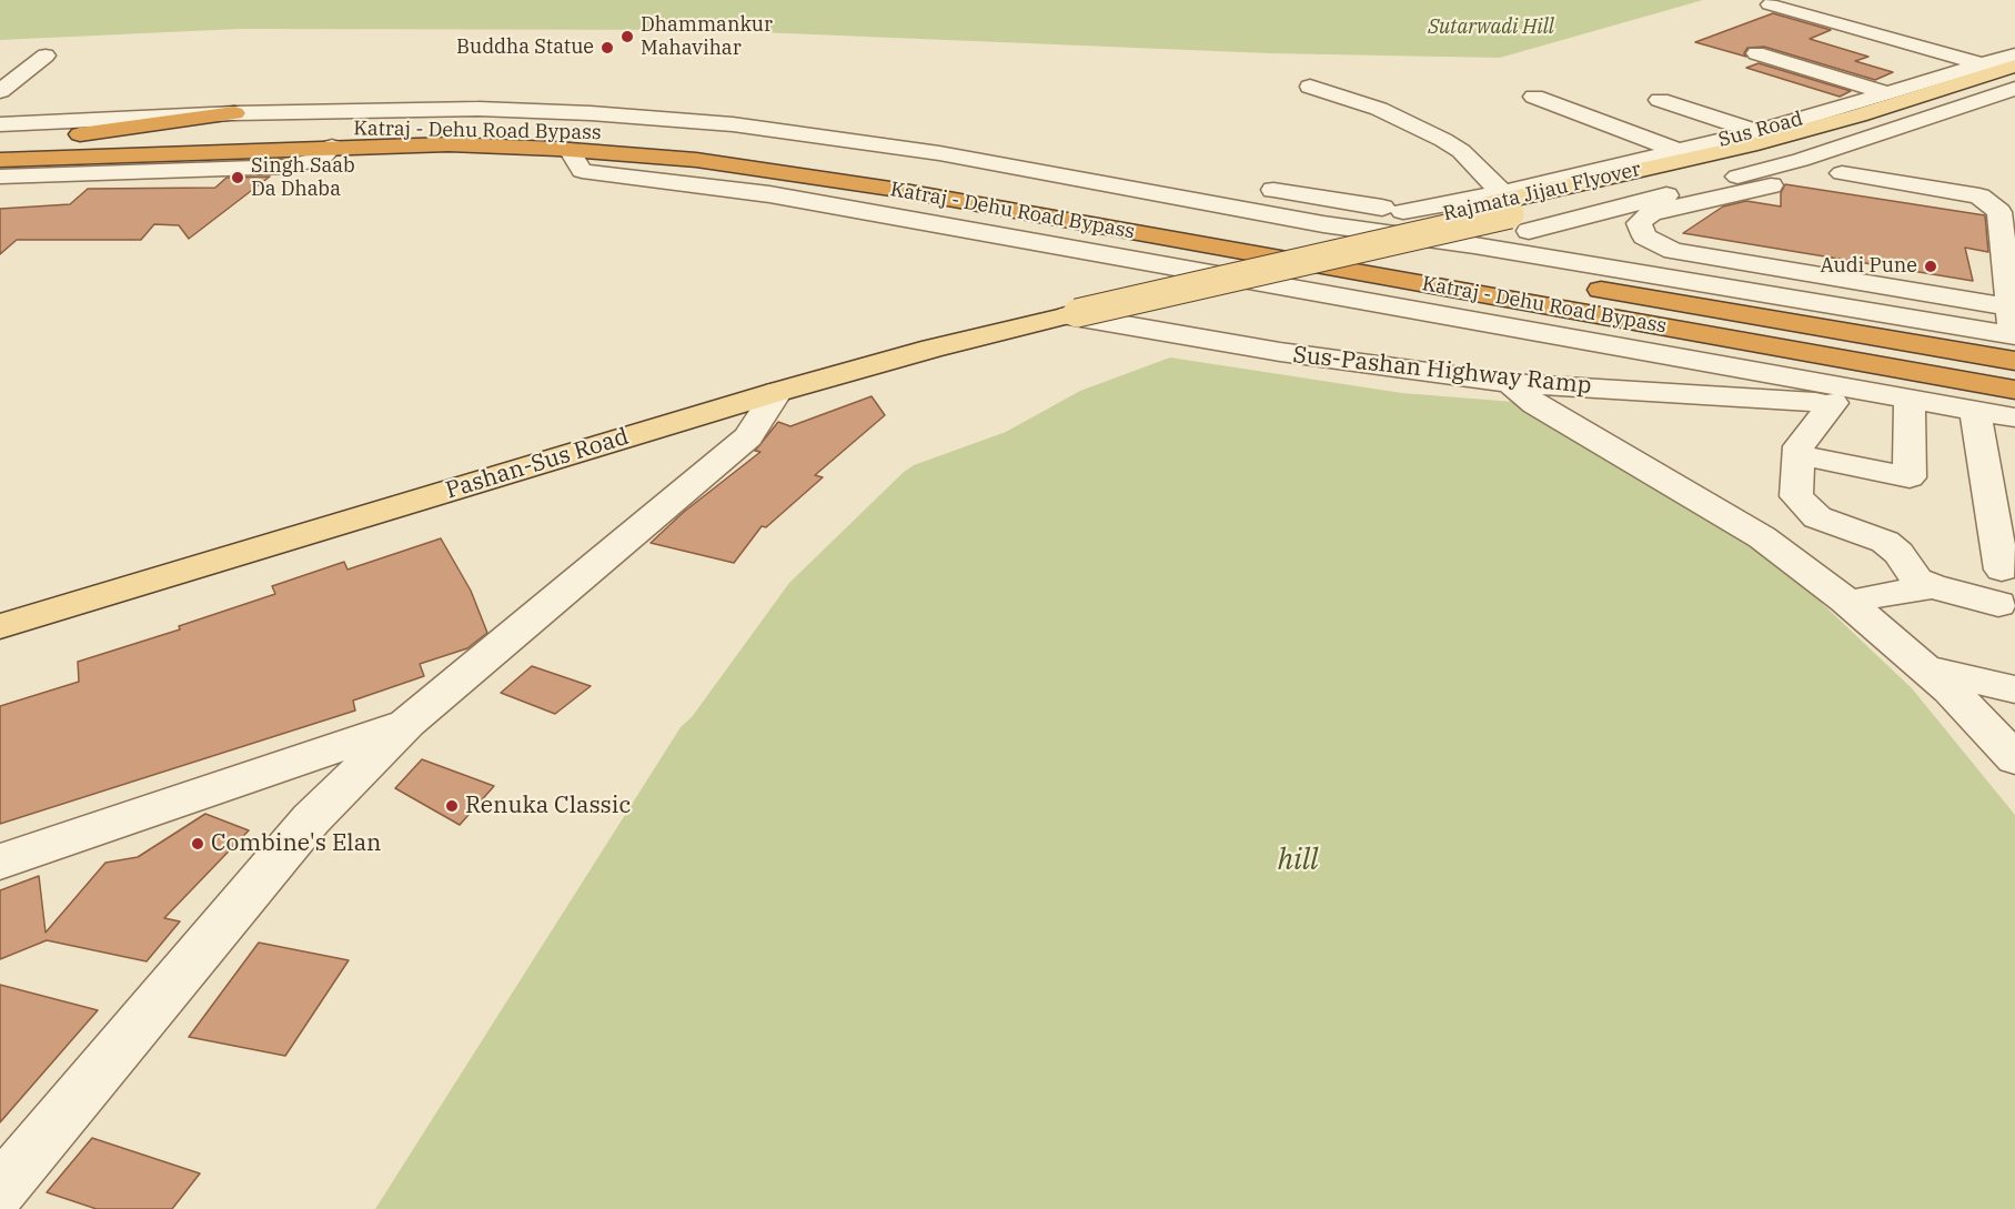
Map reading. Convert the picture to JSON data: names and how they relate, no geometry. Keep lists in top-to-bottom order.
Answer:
{
  "streets": {
    "highway": ["Katraj - Dehu Road Bypass"],
    "main road": ["Rajmata Jijau Flyover", "Pashan-Sus Road"],
    "street": ["Sus Road", "Sus-Pashan Highway Ramp"]
  },
  "crossings": [
    ["Sus Road", "Rajmata Jijau Flyover"],
    ["Rajmata Jijau Flyover", "Sus-Pashan Highway Ramp"],
    ["Rajmata Jijau Flyover", "Pashan-Sus Road"],
    ["Sus-Pashan Highway Ramp", "Pashan-Sus Road"]
  ],
  "parks": ["Sutarwadi Hill", "hill"],
  "places": [
    "Dhammankur Mahavihar",
    "Buddha Statue",
    "Singh Saab Da Dhaba",
    "Audi Pune",
    "Renuka Classic",
    "Combine's Elan"
  ]
}
